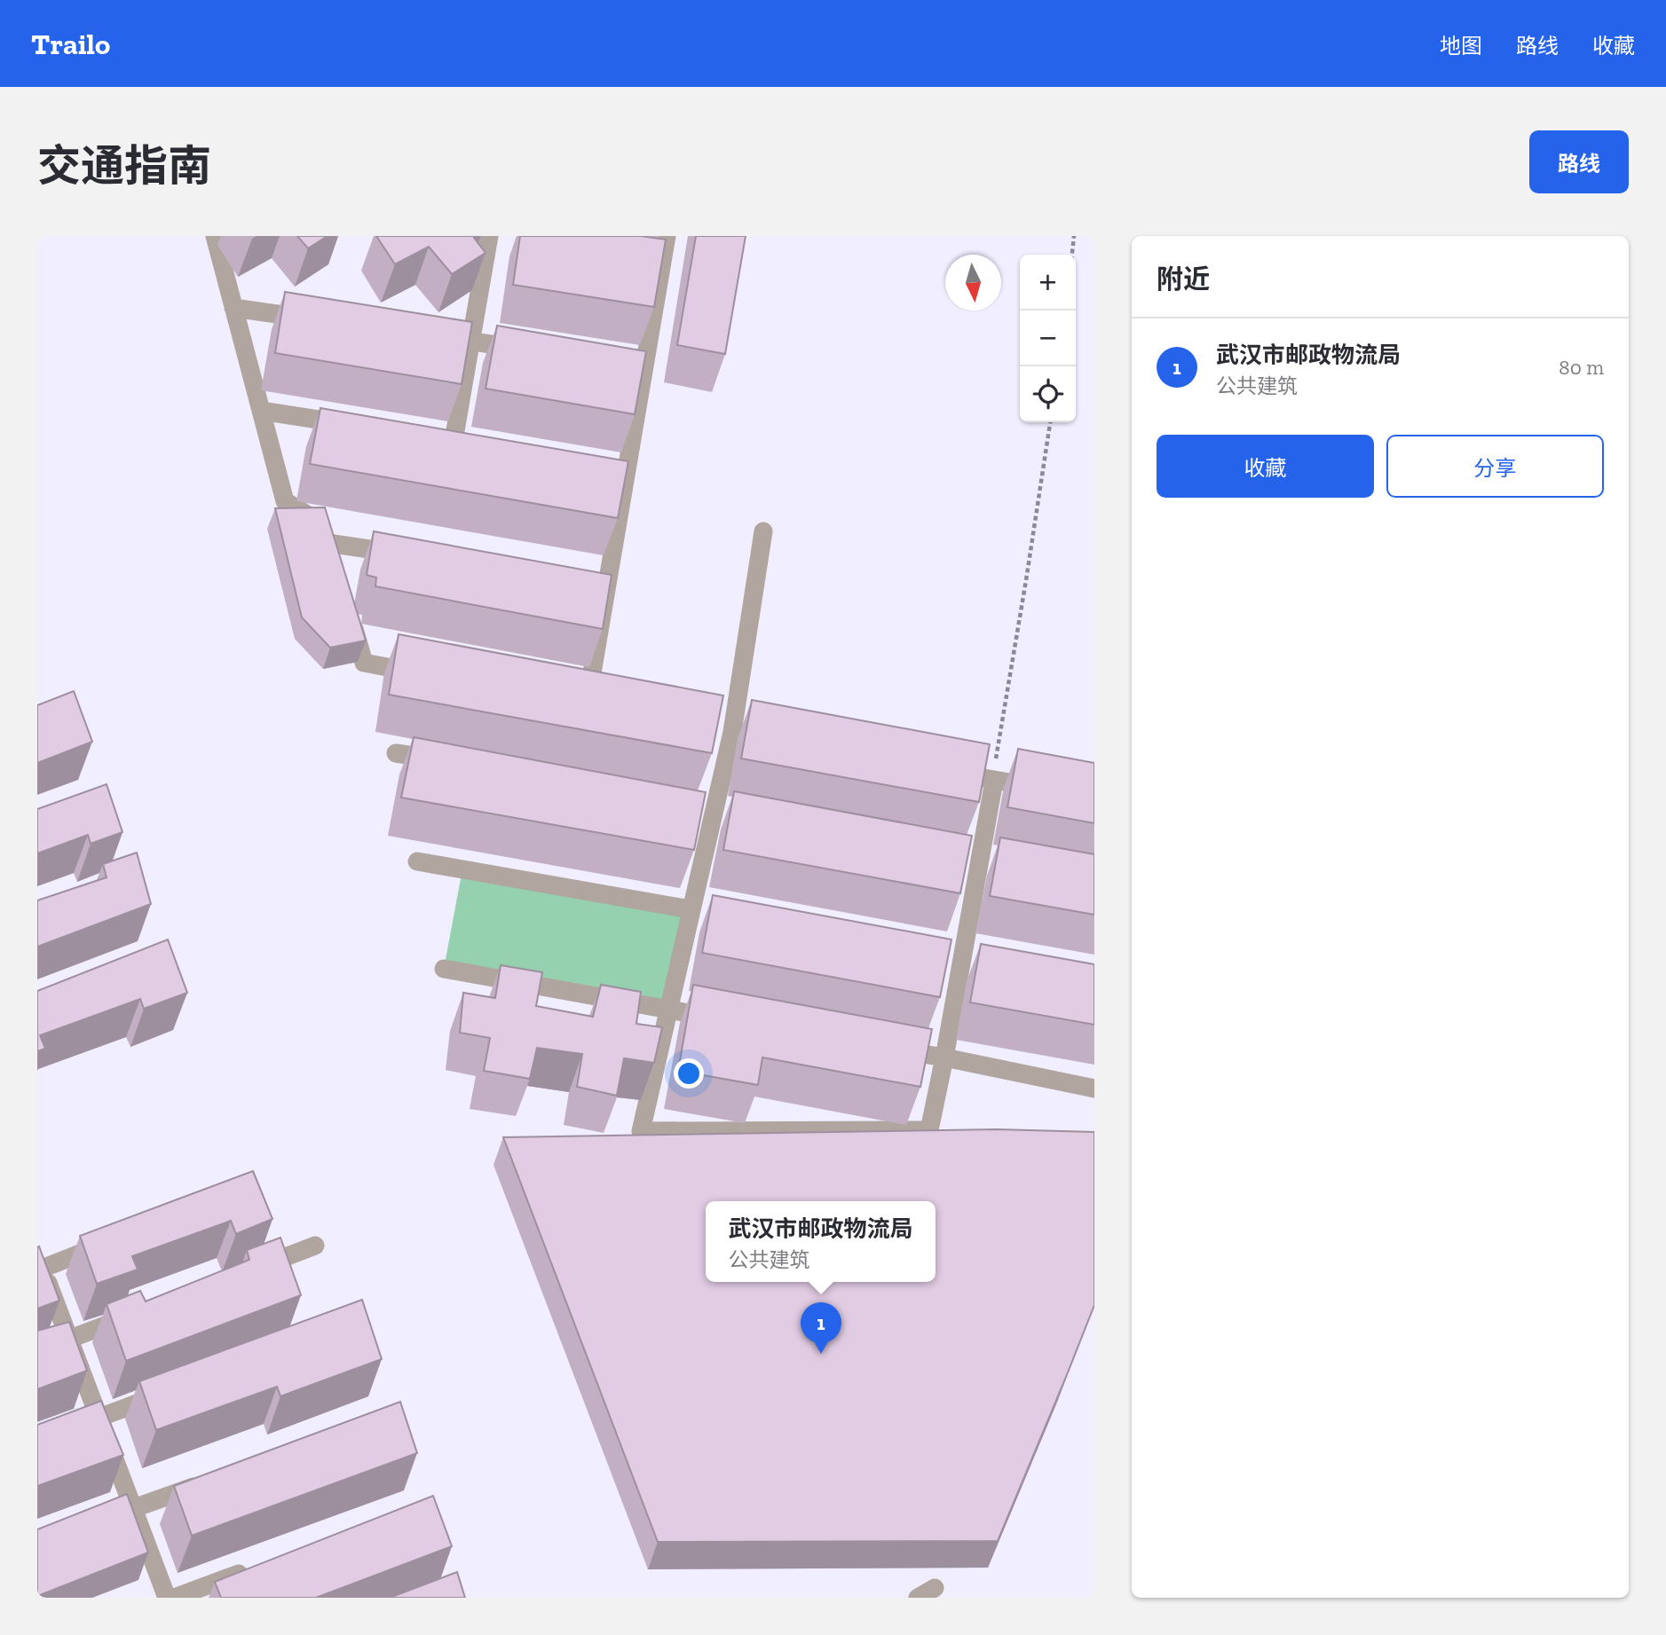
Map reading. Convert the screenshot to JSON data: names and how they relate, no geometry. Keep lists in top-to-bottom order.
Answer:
{
  "north": "bottom",
  "page": {
    "header": "Trailo",
    "nav": ["地图", "路线", "收藏"],
    "title": "交通指南",
    "buttons": [
      "路线",
      ["收藏", "分享"]
    ],
    "heading": "附近",
    "map_buttons": ["+", "−"],
    "list": [
      {
        "mark": "1",
        "name": "武汉市邮政物流局",
        "note": "公共建筑",
        "value": "80 m"
      }
    ],
    "popup": ["武汉市邮政物流局", "公共建筑"],
    "pins": "1"
  }
}
